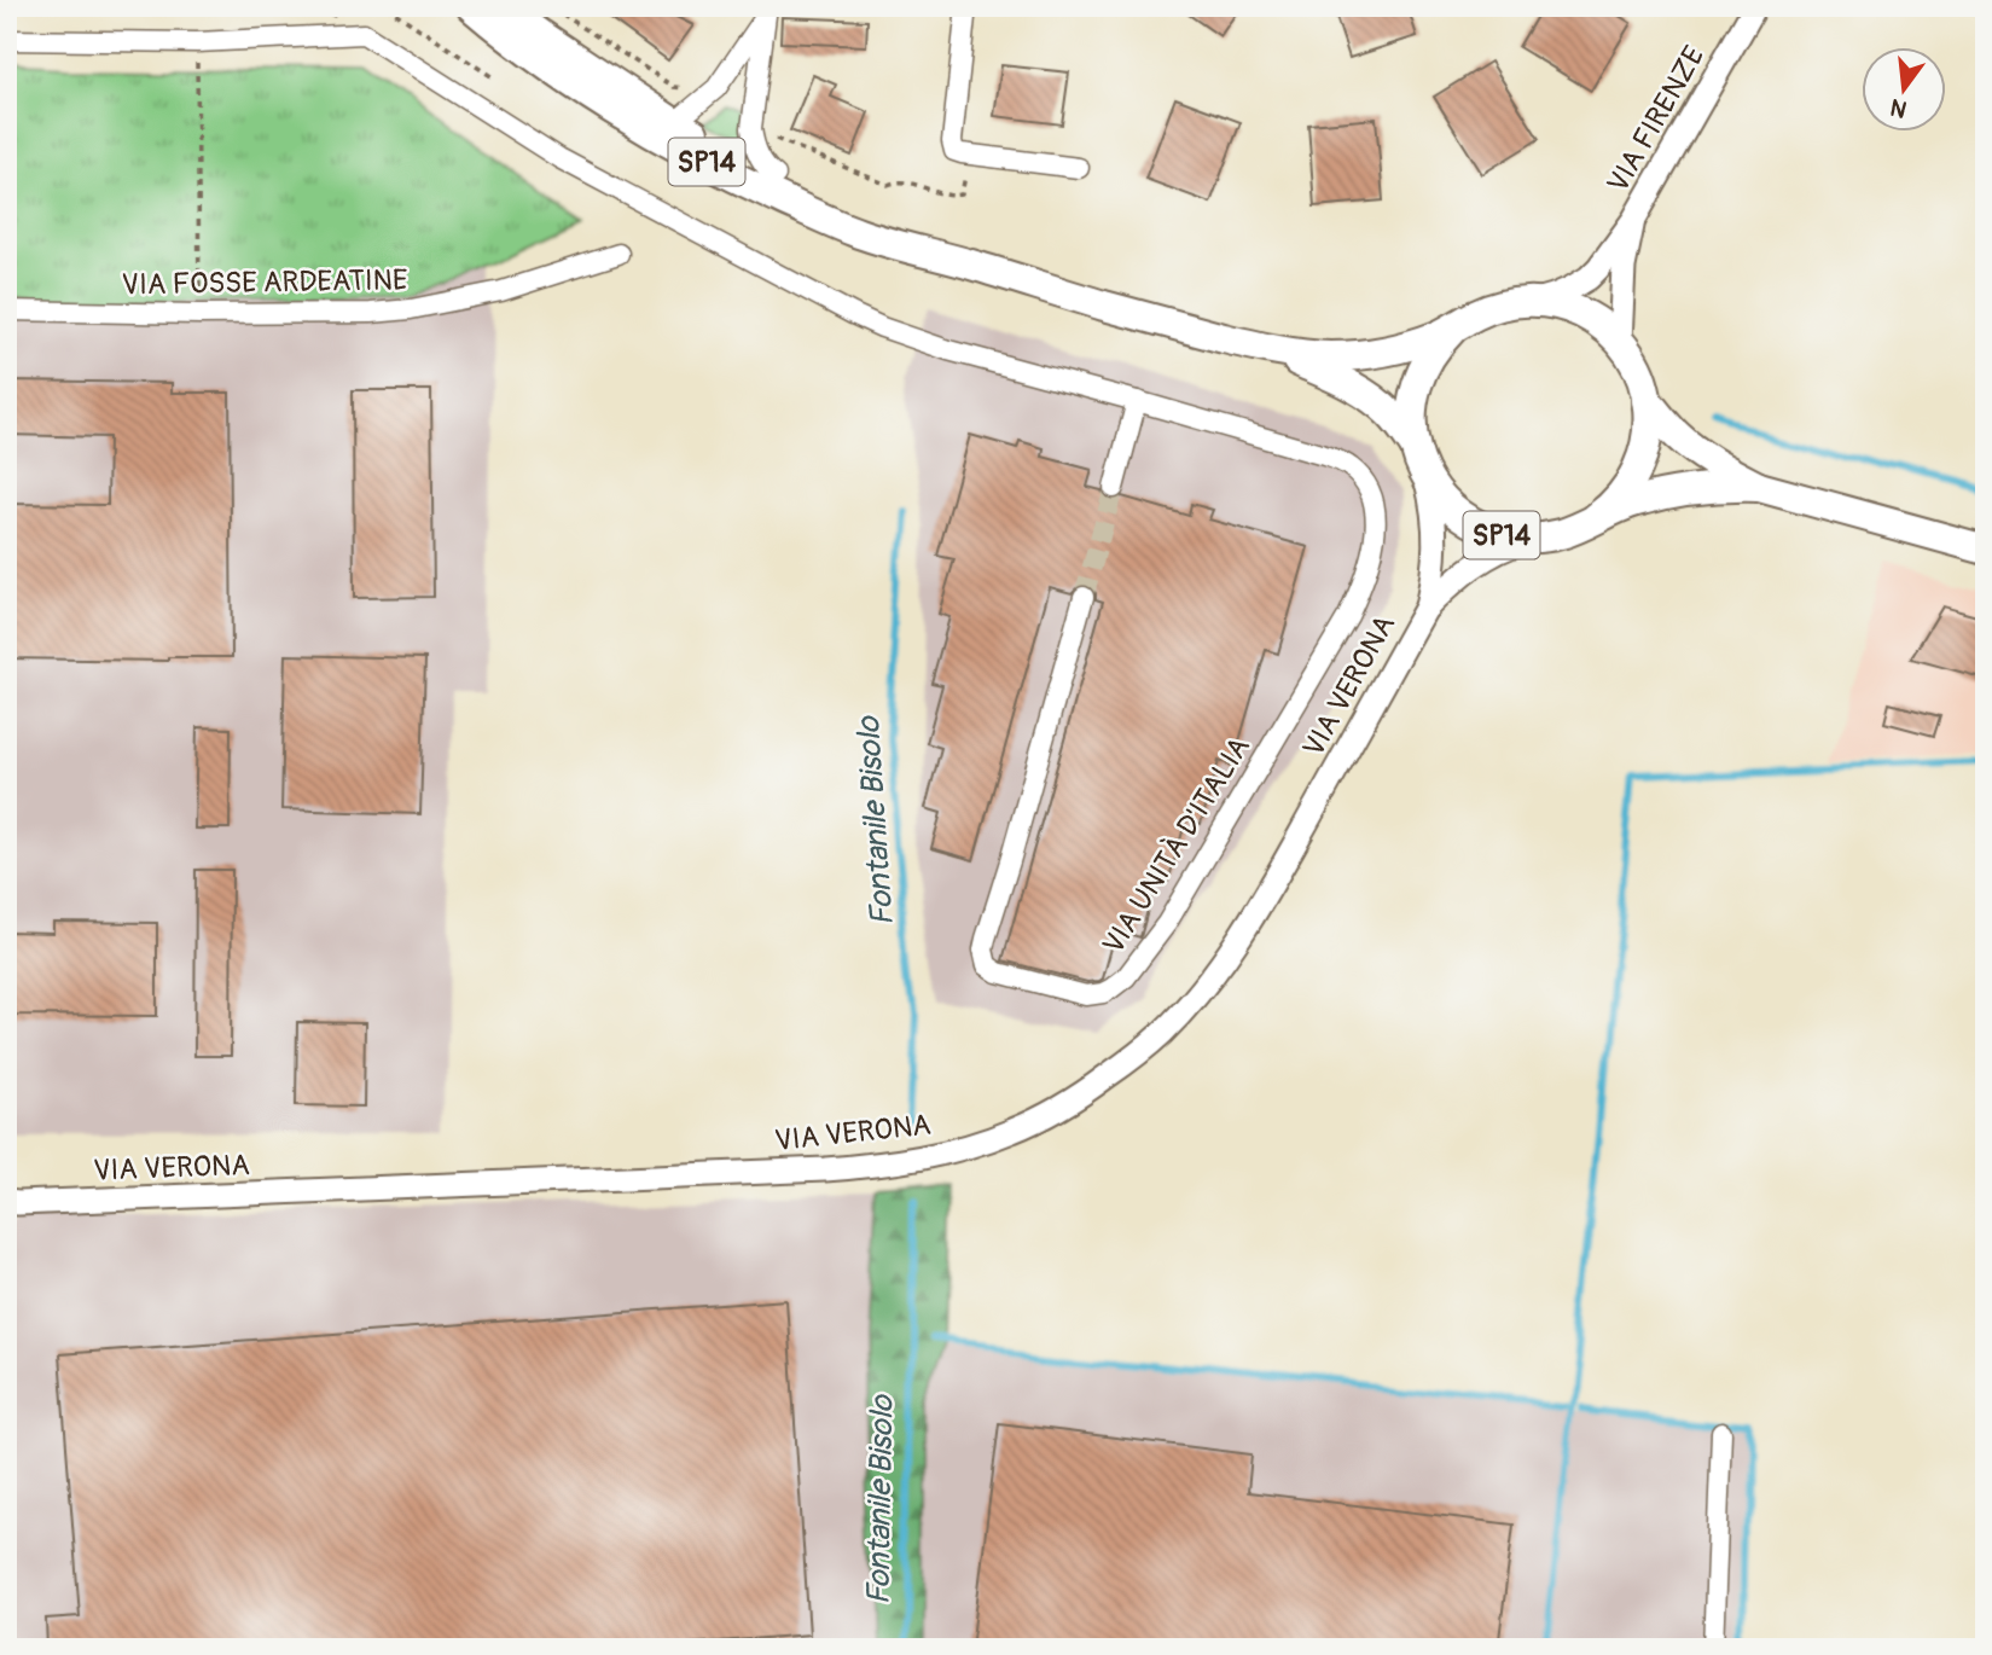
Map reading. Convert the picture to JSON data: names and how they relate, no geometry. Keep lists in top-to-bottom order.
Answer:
{
  "streets": {
    "main road": ["SP14"],
    "street": [
      "VIA FIRENZE",
      "VIA FOSSE ARDEATINE",
      "VIA VERONA",
      "VIA UNITÀ D'ITALIA"
    ]
  },
  "crossings": [
    ["VIA FIRENZE", "SP14"],
    ["VIA FIRENZE", "VIA VERONA"],
    ["SP14", "VIA VERONA"]
  ],
  "water": ["Fontanile Bisolo"],
  "north": "bottom"
}
